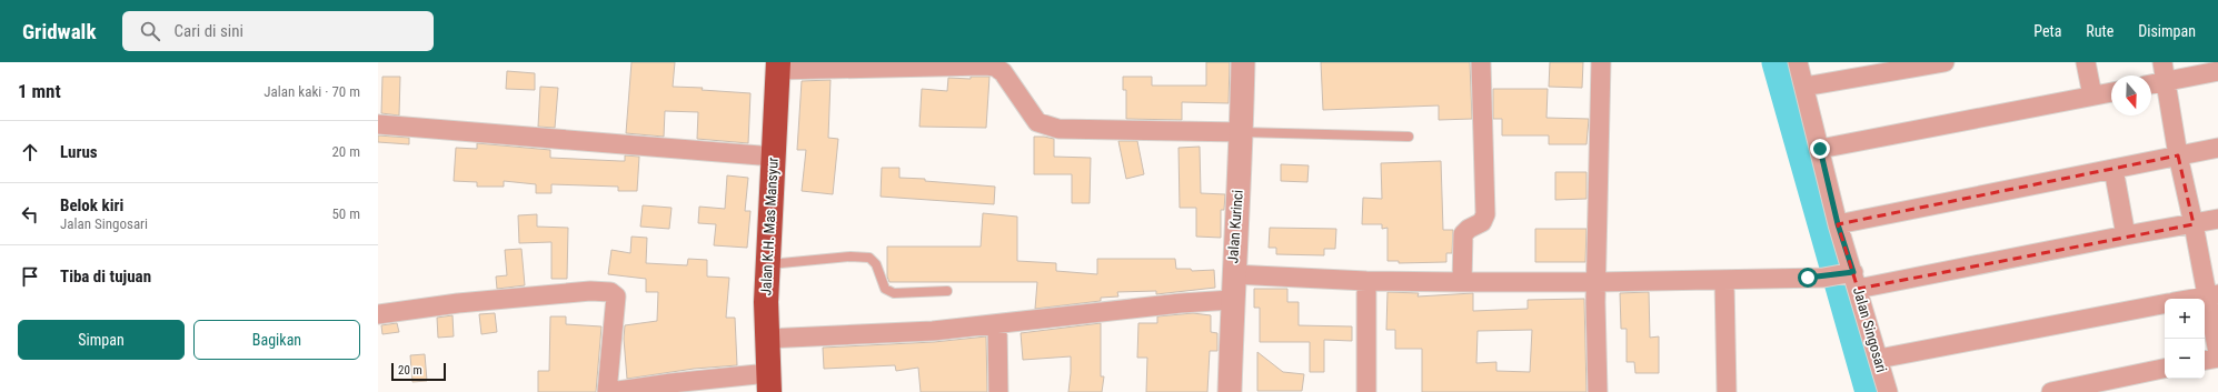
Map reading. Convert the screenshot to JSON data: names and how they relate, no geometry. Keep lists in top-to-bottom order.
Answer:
{
  "streets": {
    "highway": ["Jalan K.H. Mas Mansyur"],
    "street": ["Jalan Kurinci", "Jalan Singosari"]
  },
  "scale_bar": "20 m",
  "north": "bottom",
  "page": {
    "header": "Gridwalk",
    "search": "Cari di sini",
    "nav": ["Peta", "Rute", "Disimpan"],
    "heading": ["1 mnt", "Jalan kaki · 70 m"],
    "list": [
      ["Lurus", "20 m"],
      ["Belok kiri", "Jalan Singosari", "50 m"],
      "Tiba di tujuan"
    ],
    "map_buttons": ["+", "−"],
    "buttons": ["Simpan", "Bagikan"],
    "scale": "20 m"
  }
}
